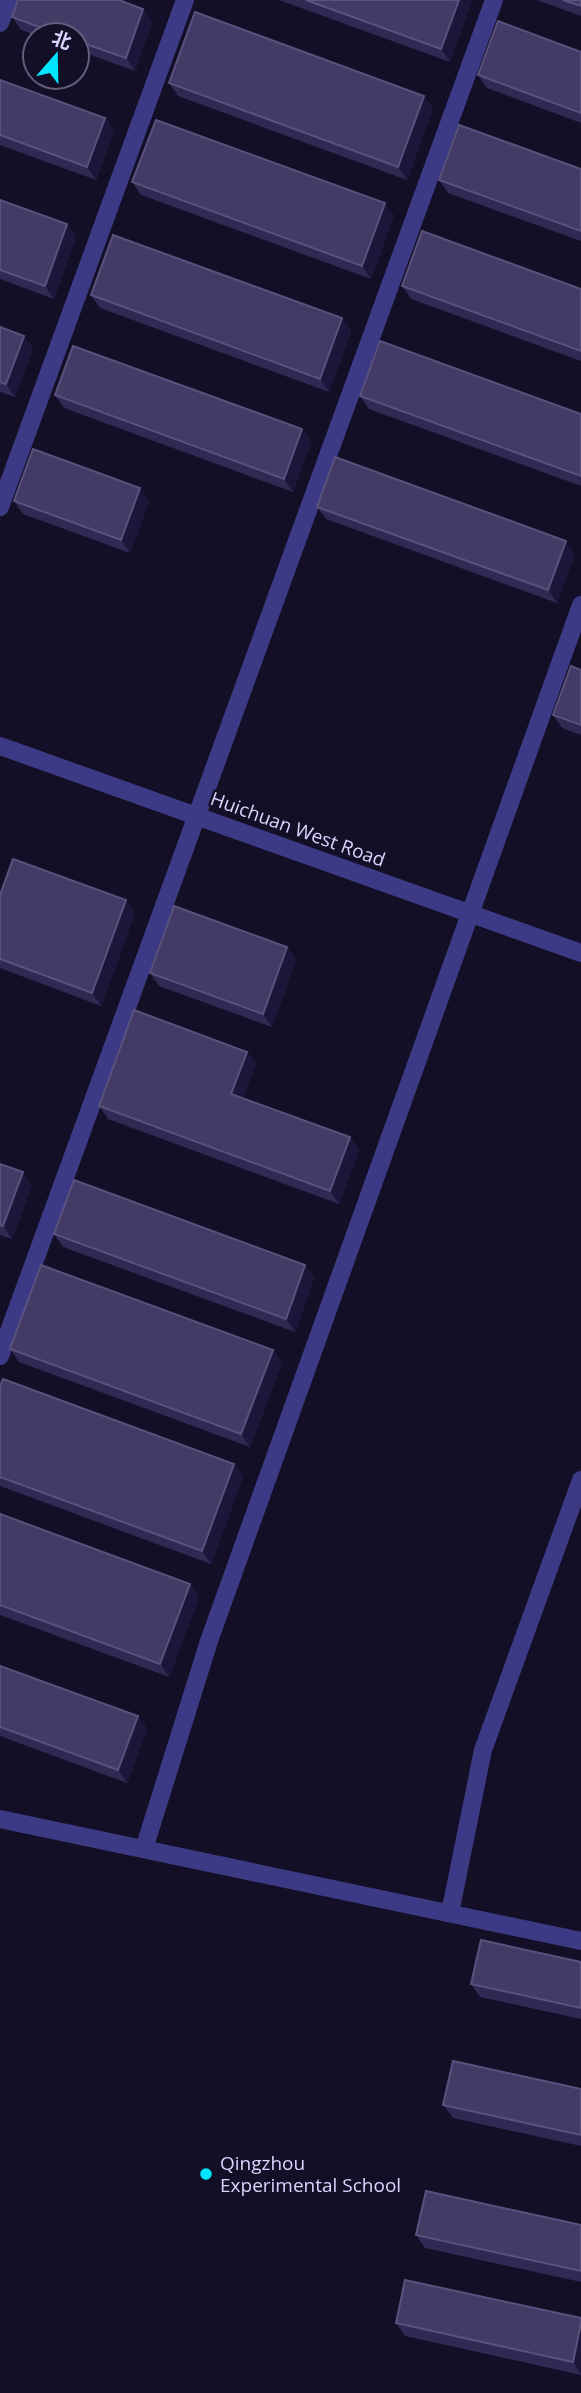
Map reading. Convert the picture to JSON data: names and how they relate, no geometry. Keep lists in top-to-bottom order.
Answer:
{
  "streets": {
    "street": ["Huichuan West Road"]
  },
  "places": ["Qingzhou Experimental School"],
  "north": "top"
}
